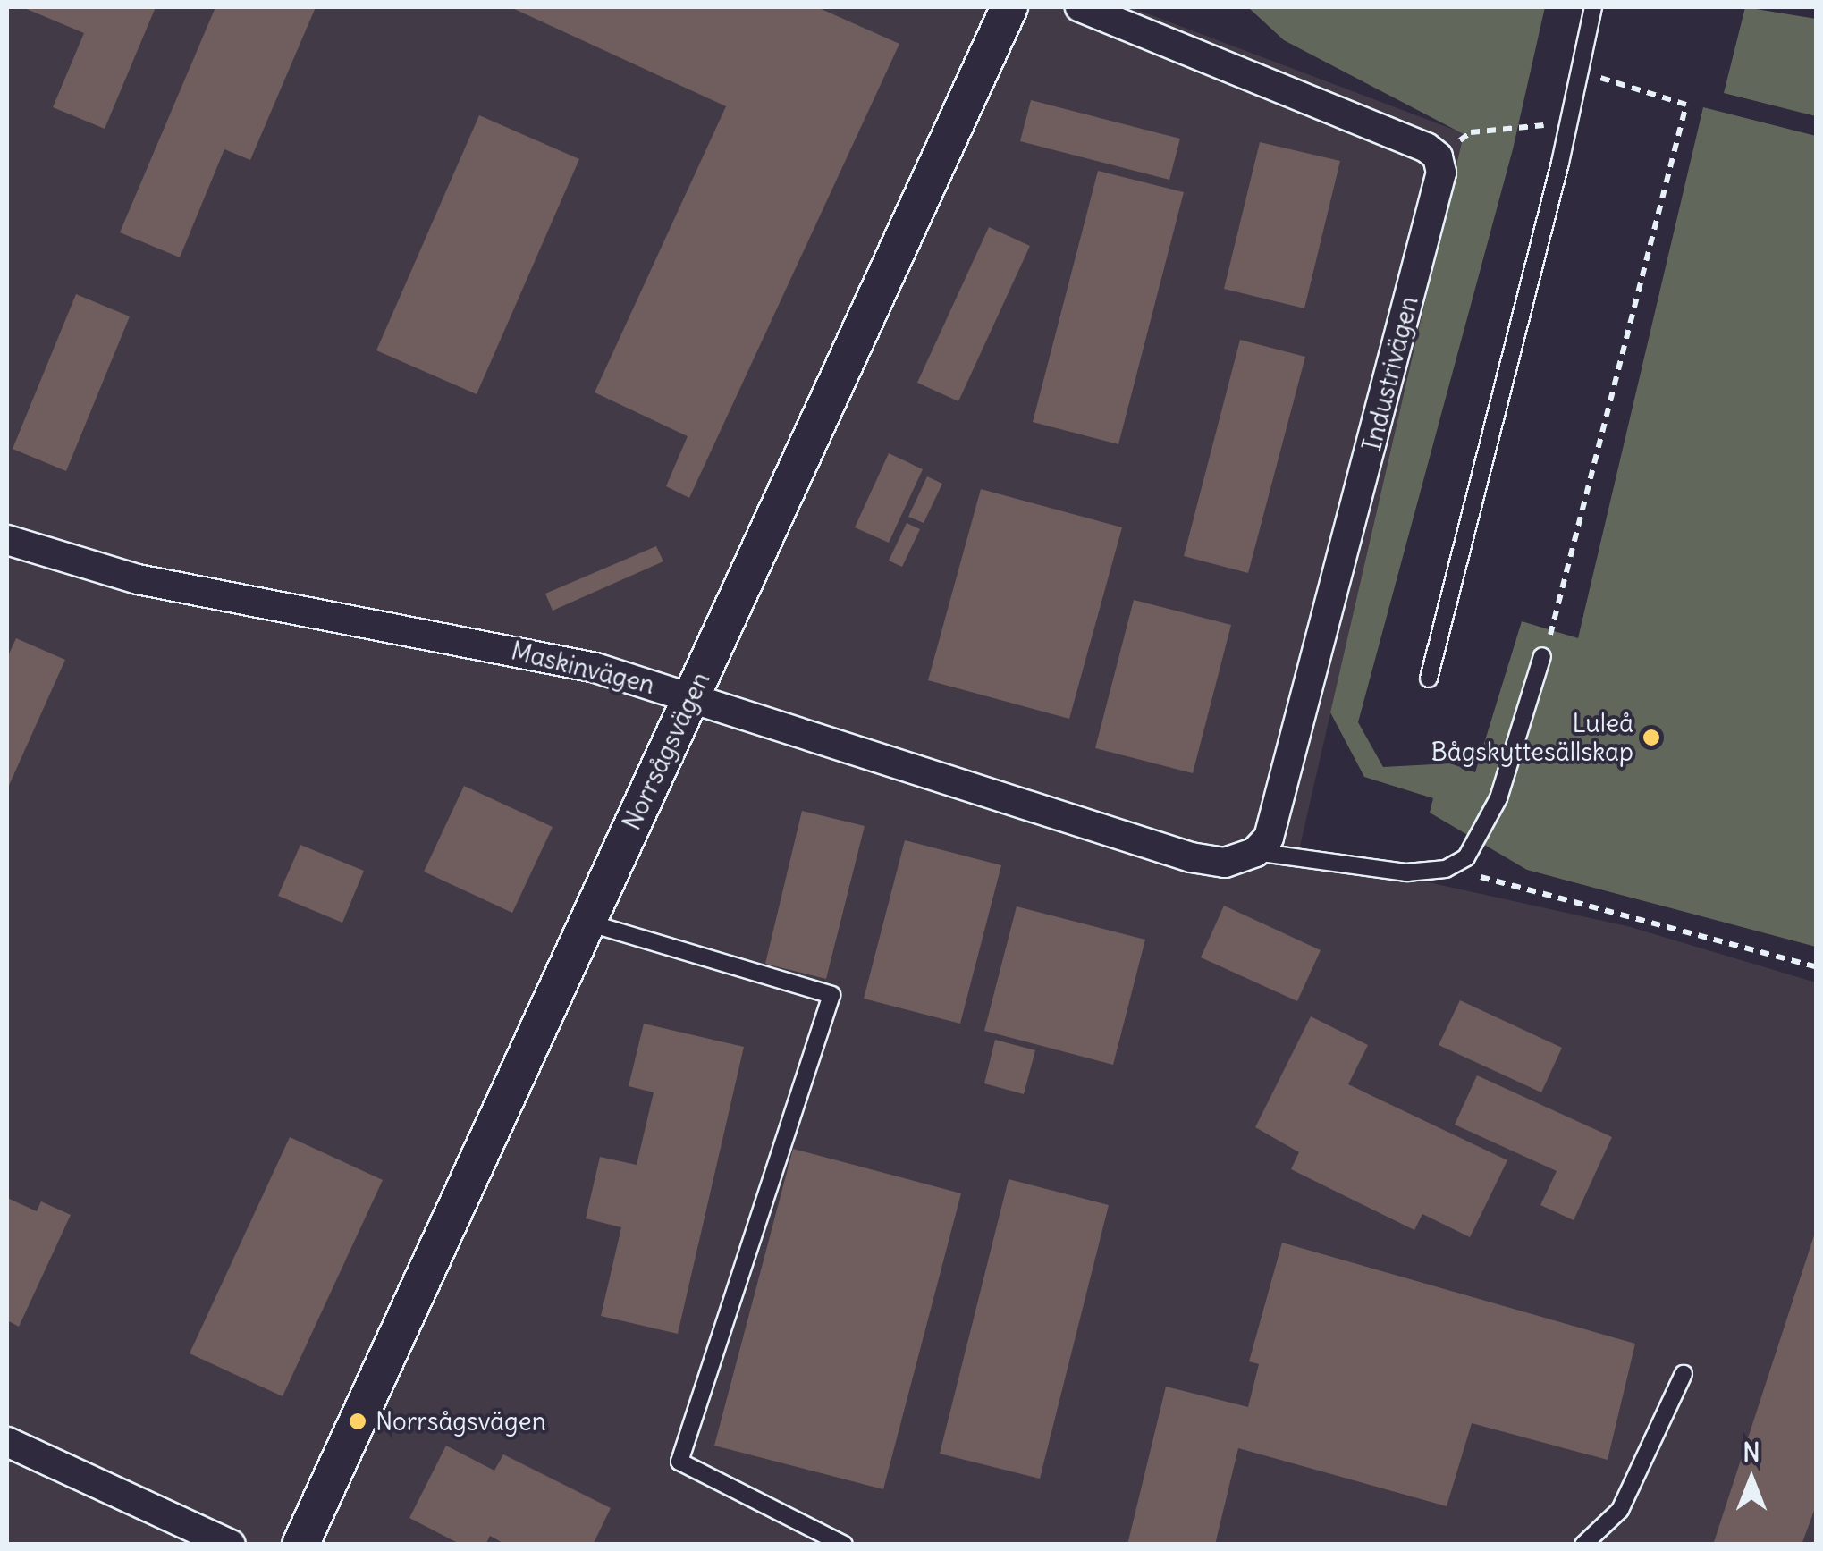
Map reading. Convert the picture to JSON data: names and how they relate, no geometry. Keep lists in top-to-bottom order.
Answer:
{
  "streets": {
    "street": ["Industrivägen", "Maskinvägen", "Norrsågsvägen"]
  },
  "crossings": [
    ["Industrivägen", "Maskinvägen"],
    ["Maskinvägen", "Norrsågsvägen"]
  ],
  "places": ["Luleå Bågskyttesällskap", "Norrsågsvägen"],
  "north": "top"
}
